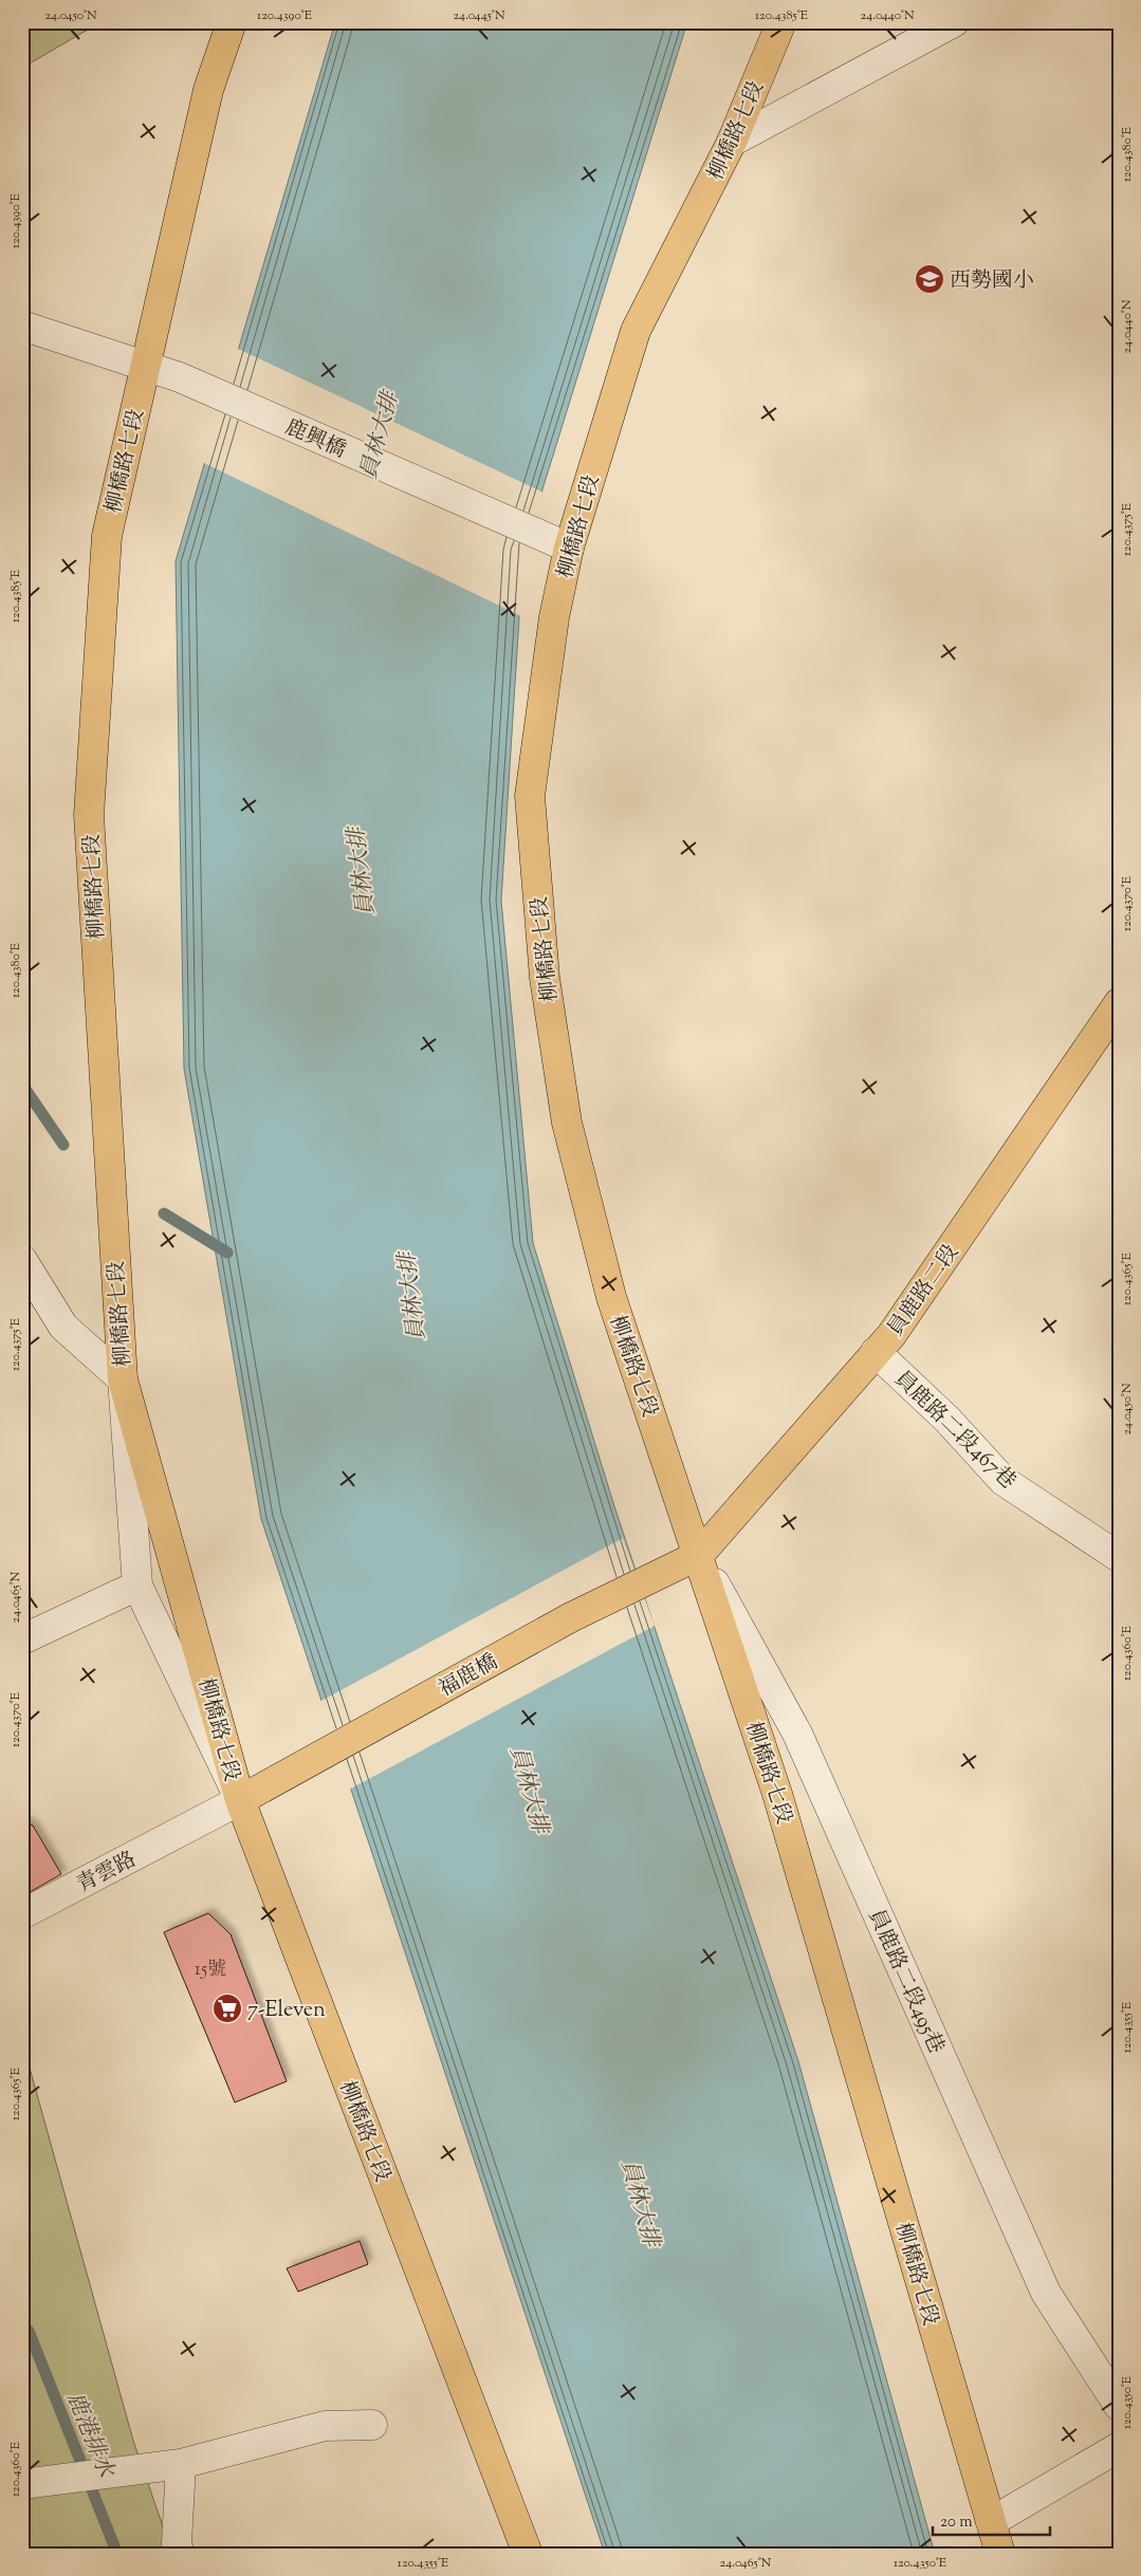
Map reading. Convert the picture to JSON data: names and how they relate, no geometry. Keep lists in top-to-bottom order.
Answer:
{
  "streets": {
    "main road": ["柳橋路七段", "員鹿路二段", "福鹿橋"],
    "street": [
      "鹿興橋",
      "員鹿路二段467巷",
      "青雲路",
      "員鹿路二段495巷"
    ]
  },
  "crossings": [
    ["柳橋路七段", "鹿興橋"],
    ["柳橋路七段", "員鹿路二段"],
    ["柳橋路七段", "福鹿橋"],
    ["柳橋路七段", "青雲路"],
    ["柳橋路七段", "員鹿路二段495巷"],
    ["員鹿路二段", "員鹿路二段467巷"],
    ["員鹿路二段", "福鹿橋"],
    ["員鹿路二段", "員鹿路二段495巷"],
    ["福鹿橋", "青雲路"],
    ["福鹿橋", "員鹿路二段495巷"]
  ],
  "water": ["員林大排", "鹿港排水"],
  "places": {
    "school or university": ["西勢國小"],
    "supermarket": ["7-Eleven"]
  },
  "house_numbers": ["15號"],
  "scale_bar": "20 m",
  "coordinates": [
    "24.0450°N",
    "120.4390°E",
    "24.0445°N",
    "120.4385°E",
    "24.0440°N",
    "120.4380°E",
    "120.4375°E",
    "120.4370°E",
    "120.4365°E",
    "24.0465°N",
    "120.4360°E",
    "120.4355°E",
    "120.4350°E"
  ]
}
